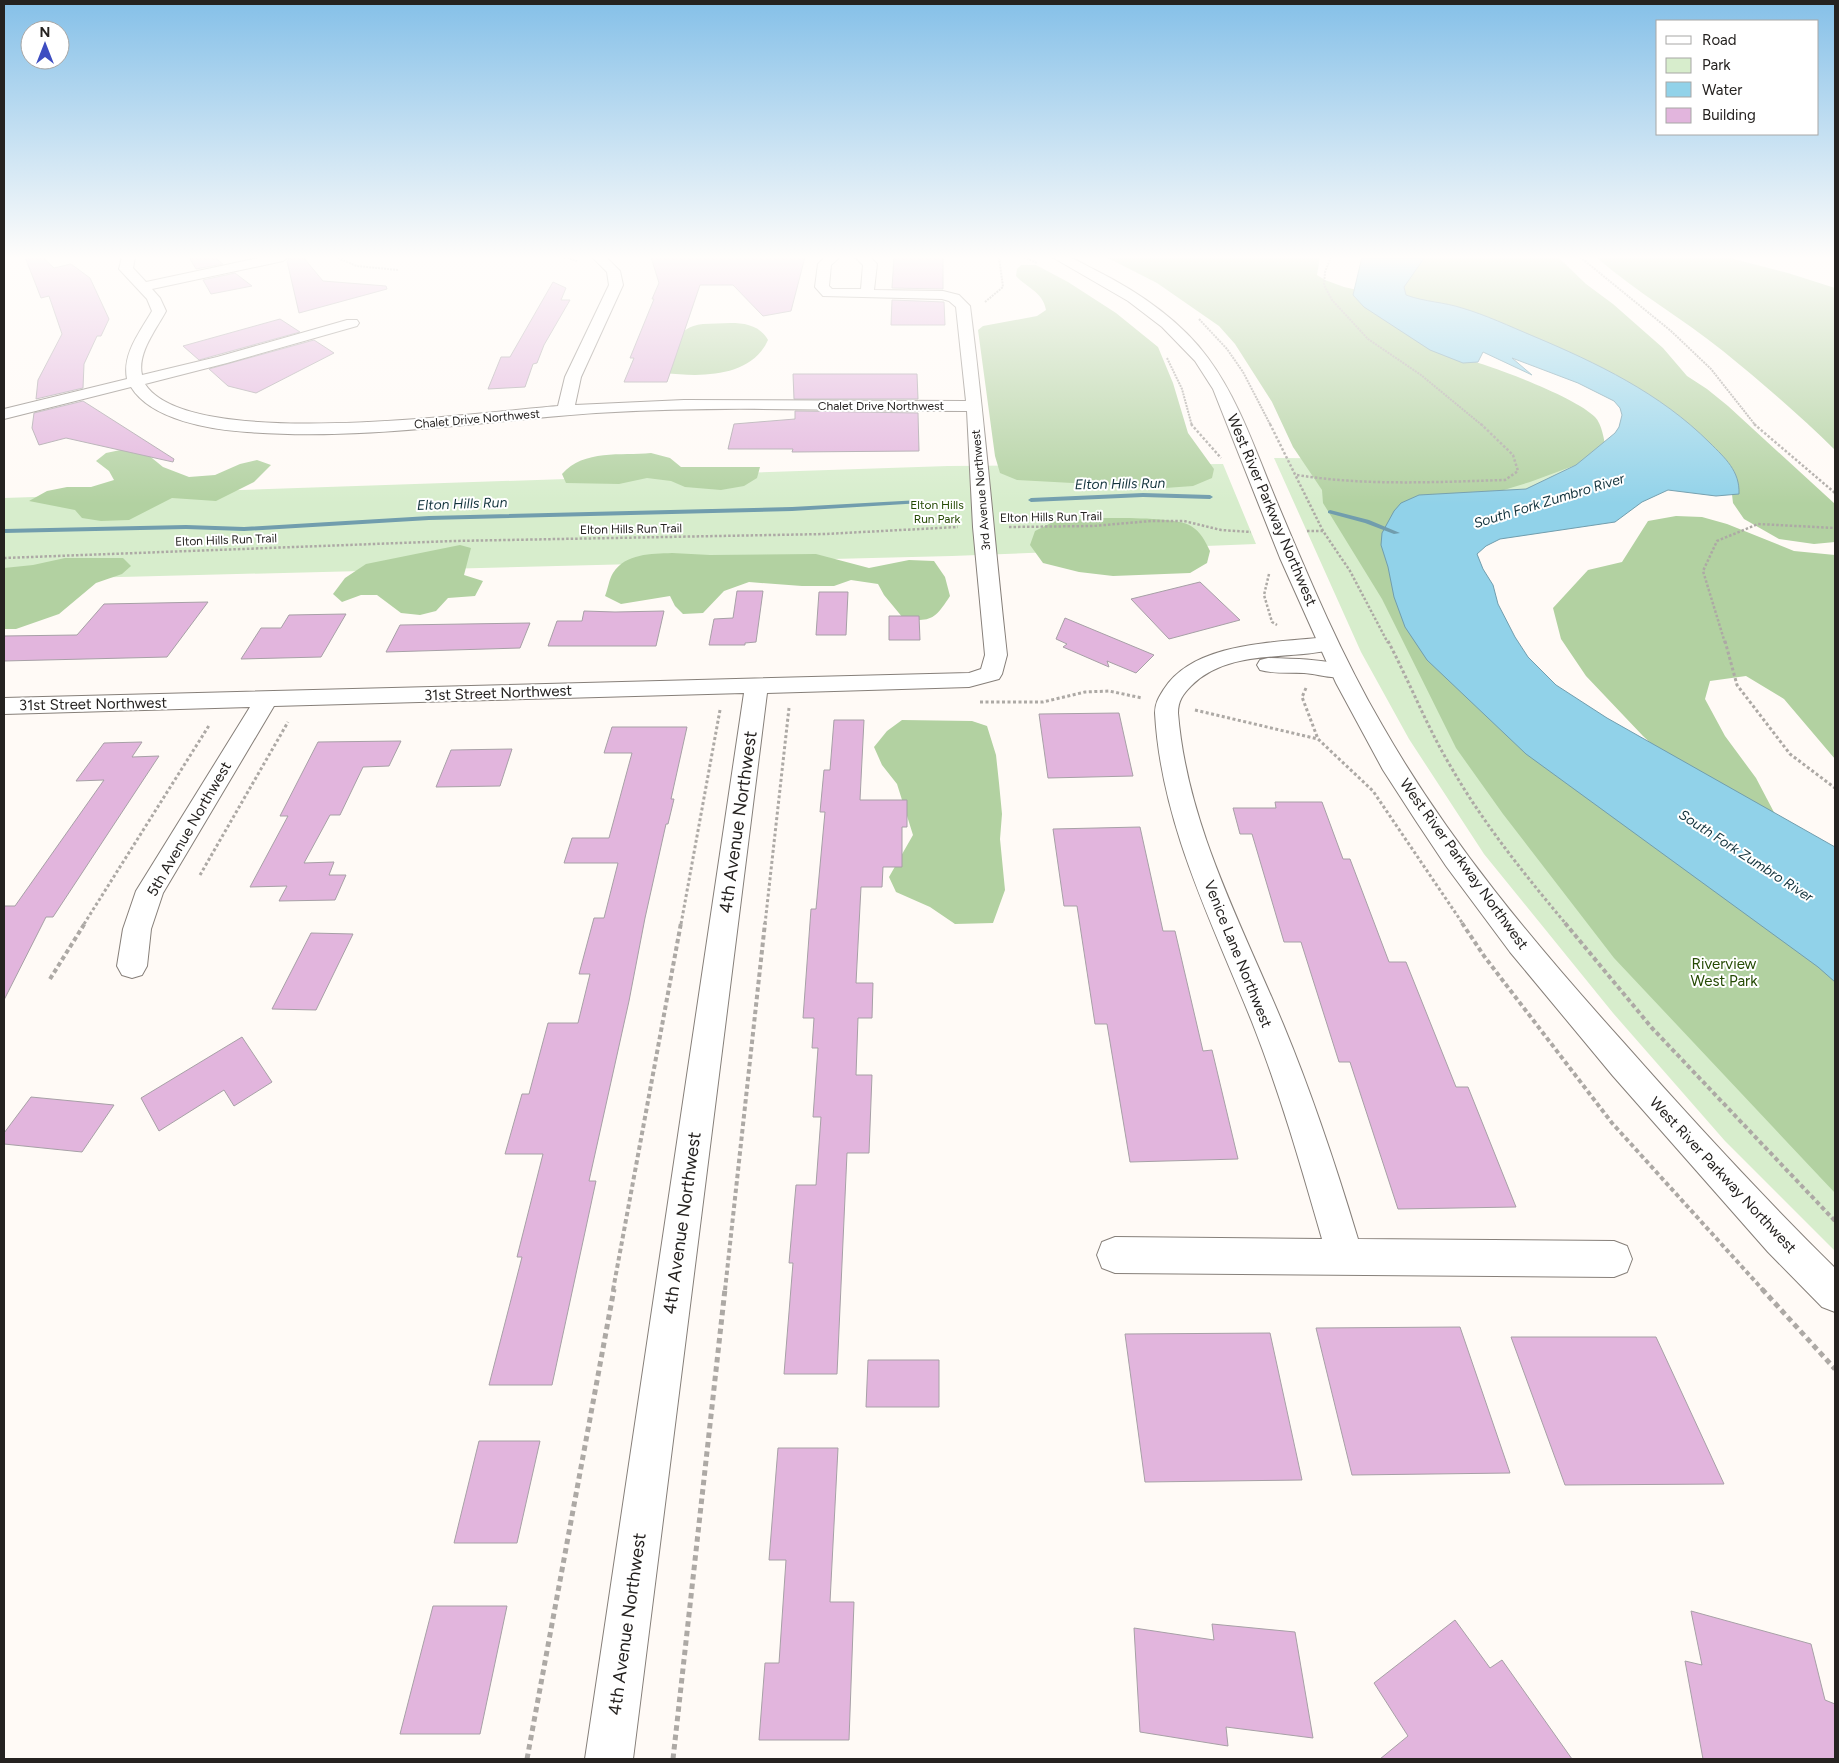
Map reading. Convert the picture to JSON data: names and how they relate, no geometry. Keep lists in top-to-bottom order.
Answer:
{
  "streets": {
    "street": [
      "Chalet Drive Northwest",
      "3rd Avenue Northwest",
      "West River Parkway Northwest",
      "31st Street Northwest",
      "4th Avenue Northwest",
      "5th Avenue Northwest",
      "Venice Lane Northwest"
    ],
    "path": ["Elton Hills Run Trail"]
  },
  "crossings": [
    ["Chalet Drive Northwest", "3rd Avenue Northwest"],
    ["3rd Avenue Northwest", "Elton Hills Run Trail"],
    ["3rd Avenue Northwest", "31st Street Northwest"],
    ["West River Parkway Northwest", "Venice Lane Northwest"],
    ["31st Street Northwest", "4th Avenue Northwest"],
    ["31st Street Northwest", "5th Avenue Northwest"]
  ],
  "water": ["Elton Hills Run", "South Fork Zumbro River"],
  "parks": ["Elton Hills Run Park", "Riverview West Park"],
  "legend": [
    "Road",
    "Park",
    "Water",
    "Building"
  ],
  "north": "top"
}
